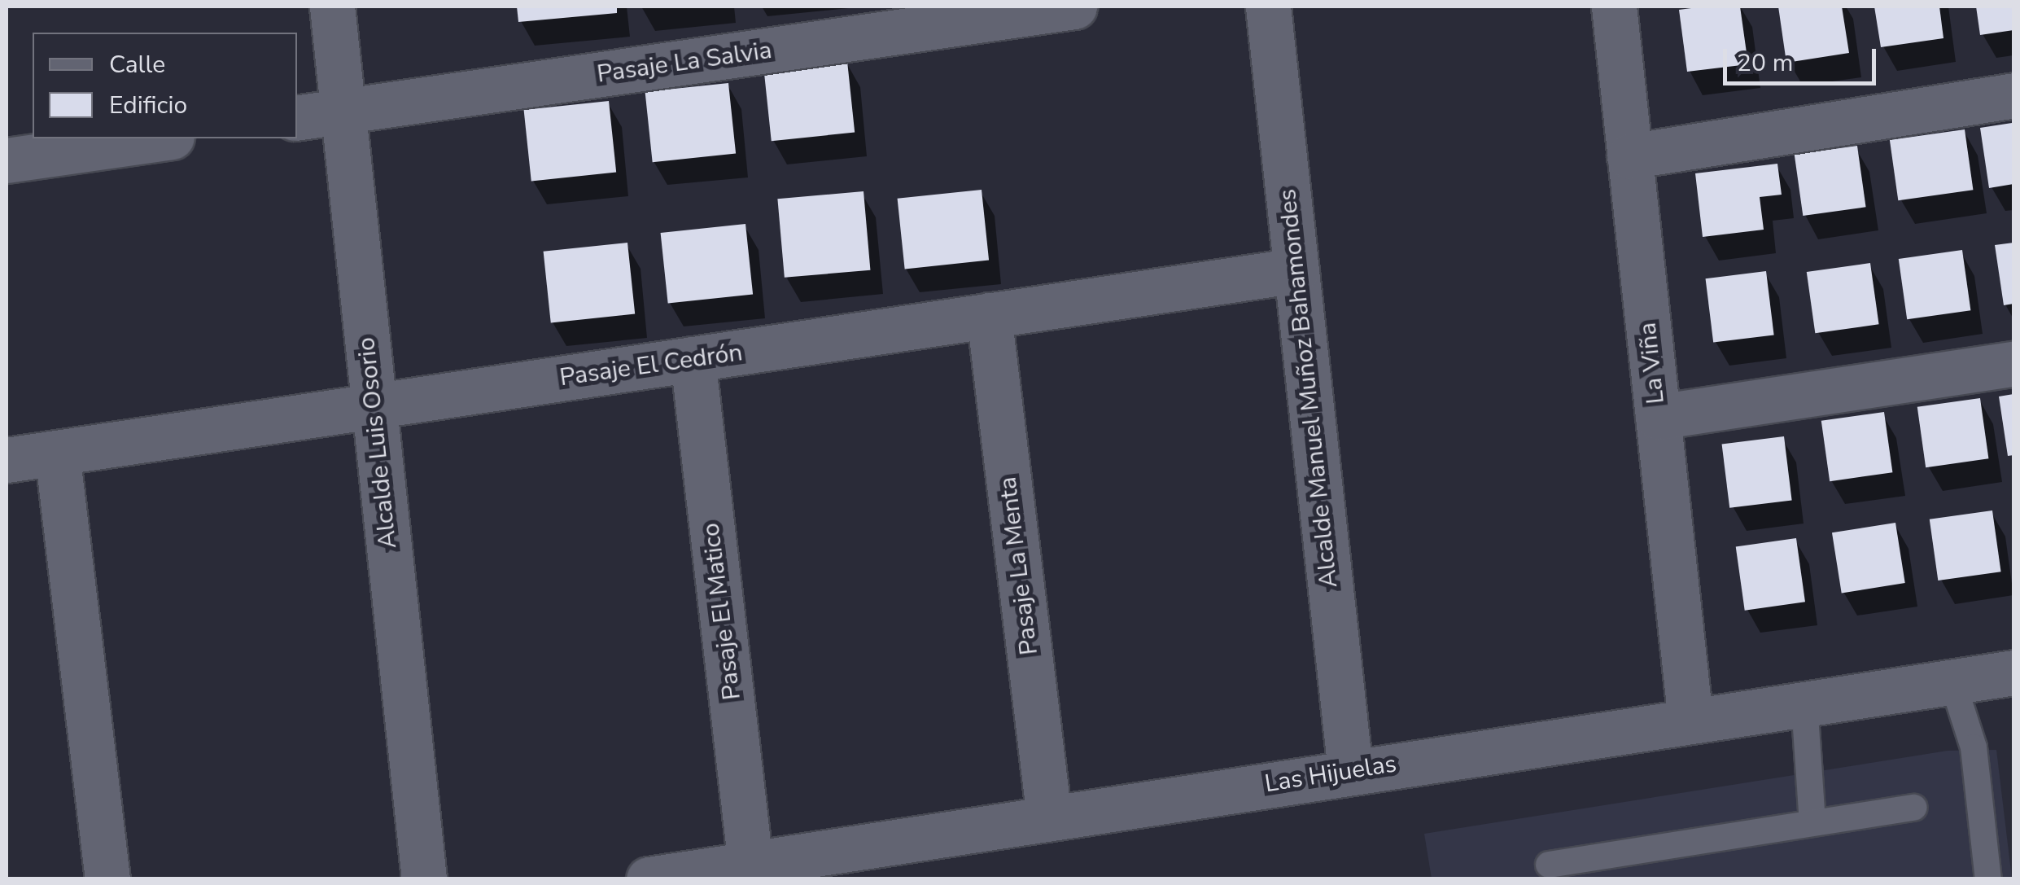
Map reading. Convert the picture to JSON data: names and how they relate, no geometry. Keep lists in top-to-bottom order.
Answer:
{
  "streets": {
    "street": [
      "Pasaje La Salvia",
      "La Viña",
      "Pasaje El Cedrón",
      "Alcalde Manuel Muñoz Bahamondes",
      "Alcalde Luis Osorio",
      "Pasaje La Menta",
      "Pasaje El Matico",
      "Las Hijuelas"
    ]
  },
  "crossings": [
    ["Pasaje La Salvia", "Alcalde Luis Osorio"],
    ["La Viña", "Las Hijuelas"],
    ["Pasaje El Cedrón", "Alcalde Manuel Muñoz Bahamondes"],
    ["Pasaje El Cedrón", "Alcalde Luis Osorio"],
    ["Pasaje El Cedrón", "Pasaje La Menta"],
    ["Pasaje El Cedrón", "Pasaje El Matico"],
    ["Alcalde Manuel Muñoz Bahamondes", "Las Hijuelas"],
    ["Pasaje La Menta", "Las Hijuelas"],
    ["Pasaje El Matico", "Las Hijuelas"]
  ],
  "legend": ["Calle", "Edificio"],
  "scale_bar": "20 m"
}
